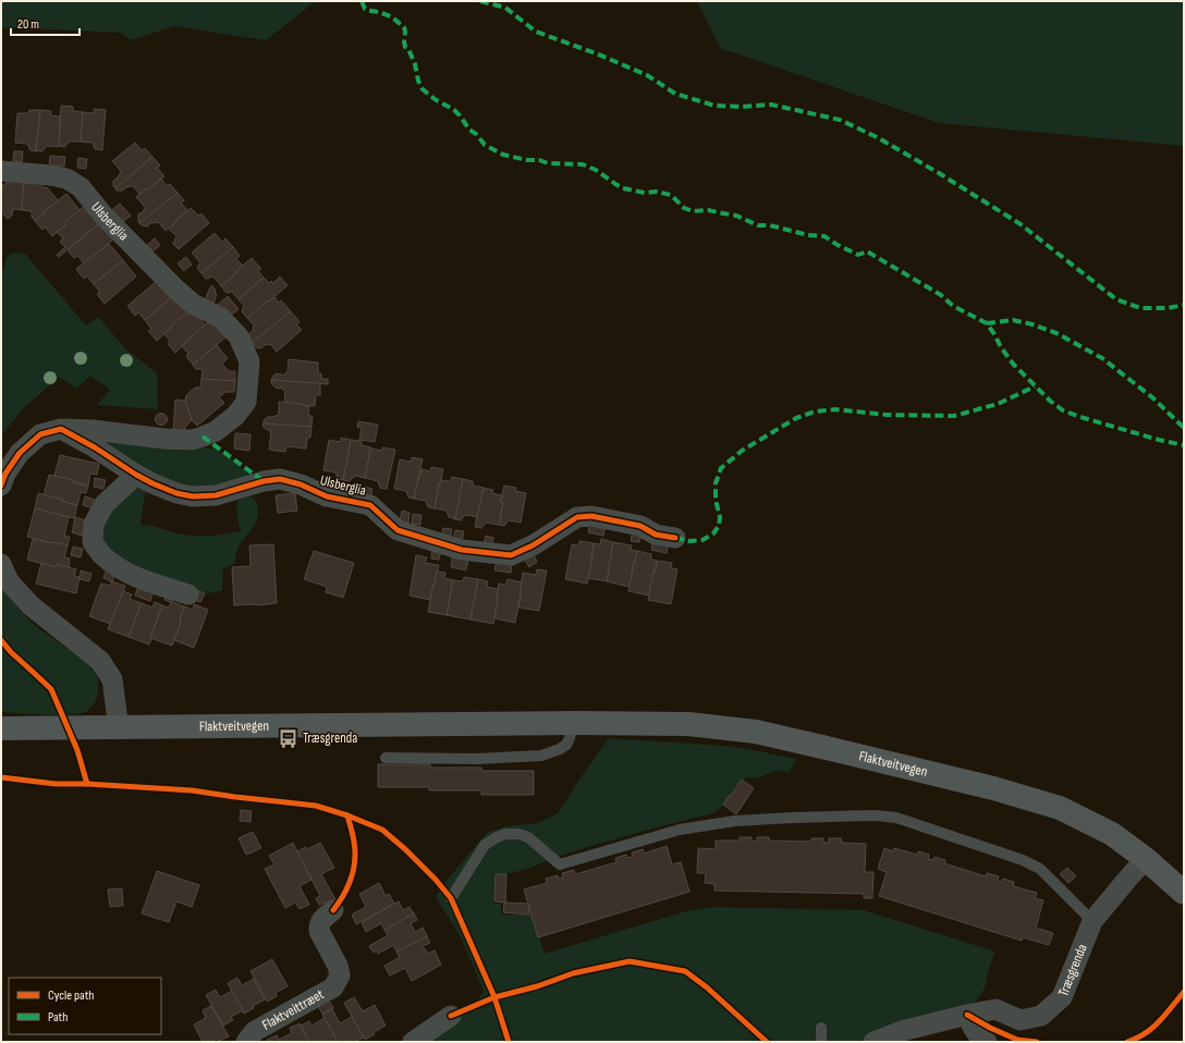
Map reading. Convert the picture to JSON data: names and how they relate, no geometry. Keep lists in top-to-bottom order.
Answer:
{
  "streets": {
    "main road": ["Flaktveitvegen"],
    "street": ["Ulsberglia", "Træsgrenda", "Flaktveittræet"]
  },
  "crossings": [
    ["Flaktveitvegen", "Træsgrenda"]
  ],
  "places": {
    "bus stop": ["Træsgrenda"]
  },
  "legend": ["Cycle path", "Path"],
  "scale_bar": "20 m"
}
